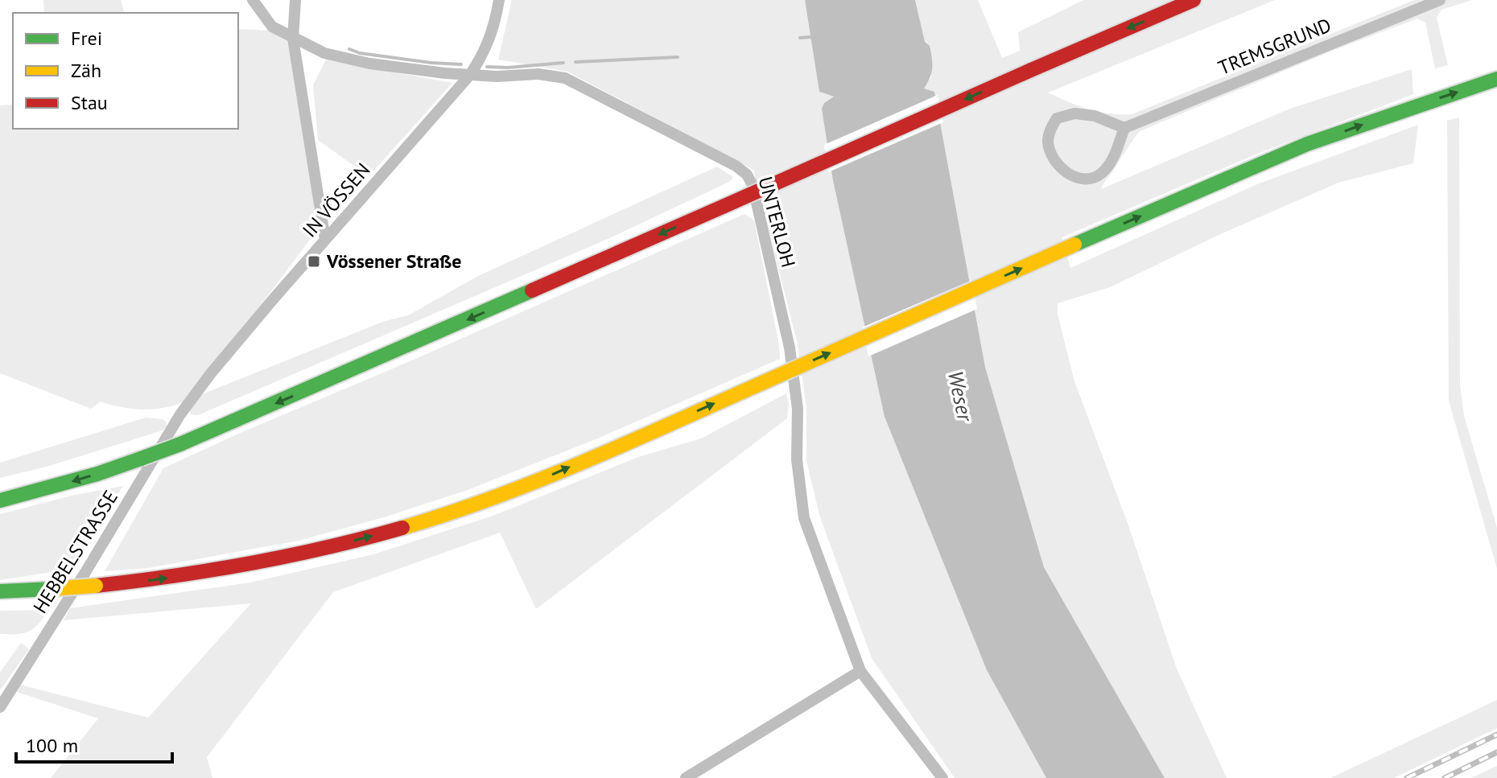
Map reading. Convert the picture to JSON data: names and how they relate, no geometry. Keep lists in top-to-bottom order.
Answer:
{
  "streets": {
    "street": [
      "TREMSGRUND",
      "IN VÖSSEN",
      "UNTERLOH",
      "HEBBELSTRASSE"
    ]
  },
  "crossings": [
    ["IN VÖSSEN", "UNTERLOH"],
    ["IN VÖSSEN", "HEBBELSTRASSE"]
  ],
  "water": ["Weser"],
  "places": {
    "transit": ["Vössener Straße"]
  },
  "legend": ["Frei", "Zäh", "Stau"],
  "scale_bar": "100 m"
}
